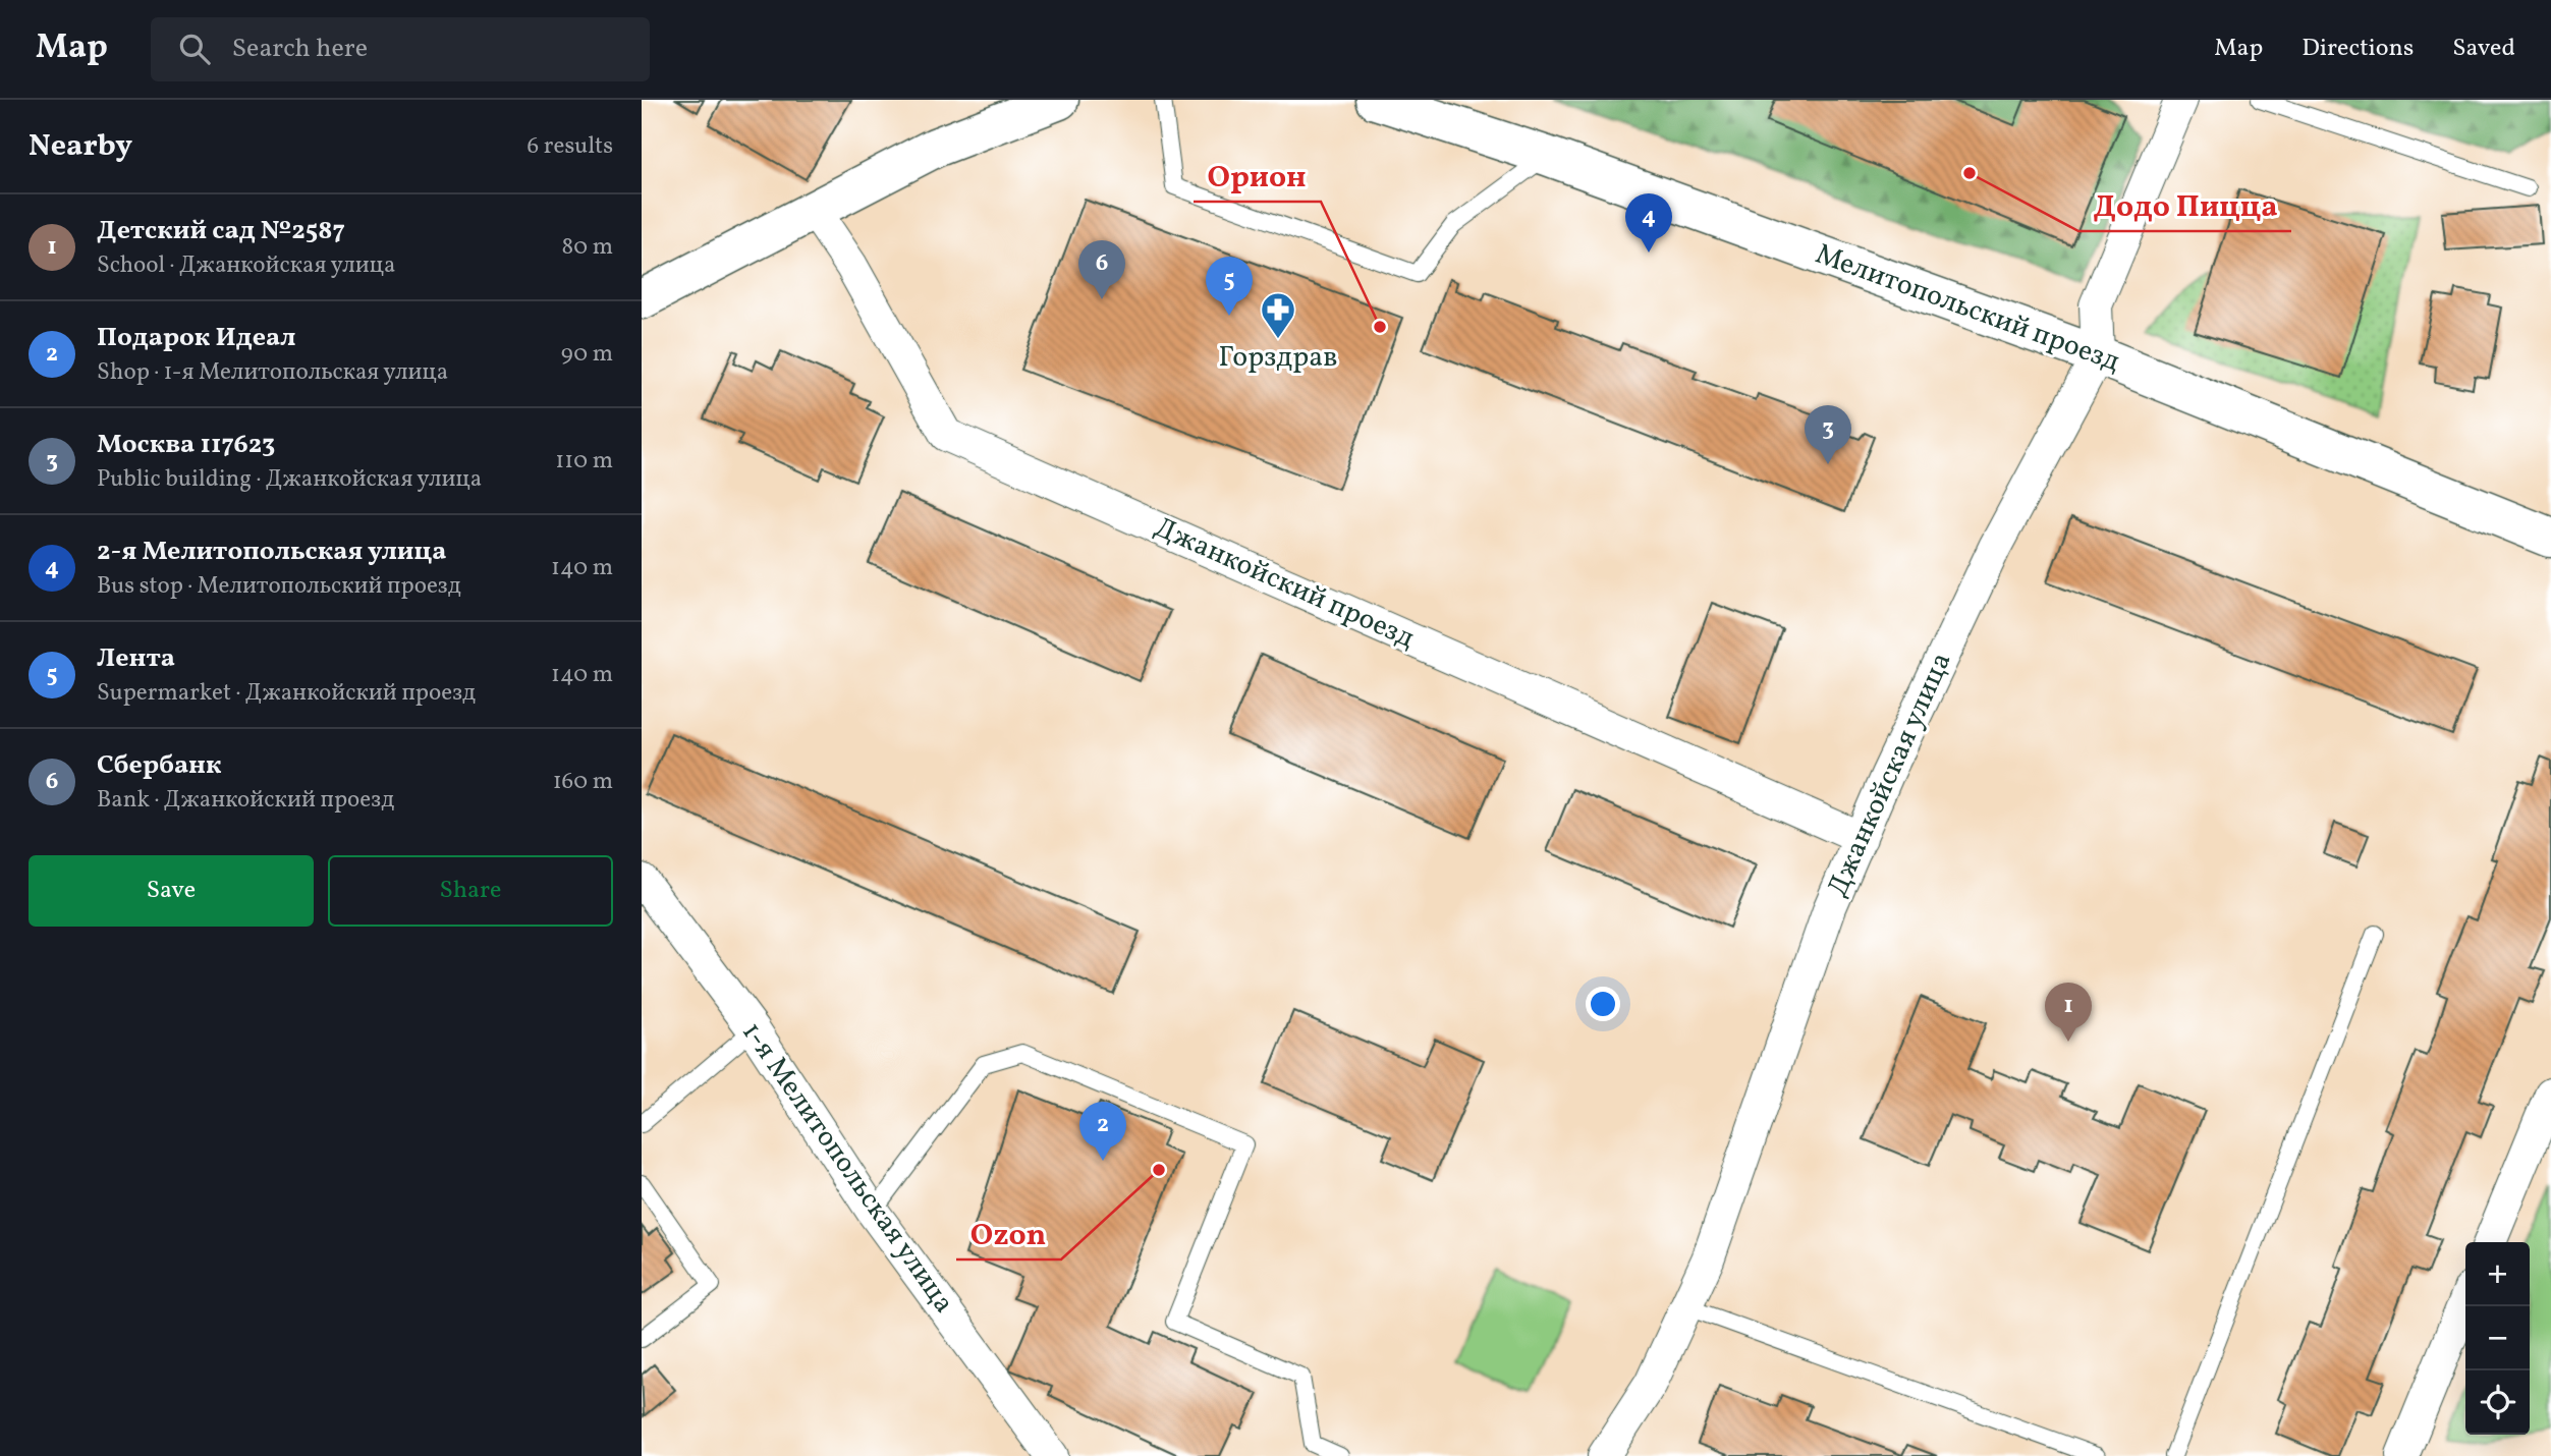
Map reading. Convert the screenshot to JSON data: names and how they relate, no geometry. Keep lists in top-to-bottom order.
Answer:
{
  "streets": {
    "street": [
      "Мелитопольский проезд",
      "Джанкойский проезд",
      "Джанкойская улица",
      "1-я Мелитопольская улица"
    ]
  },
  "crossings": [
    ["Мелитопольский проезд", "Джанкойская улица"],
    ["Джанкойский проезд", "Джанкойская улица"]
  ],
  "places": {
    "other": ["Додо Пицца", "Орион", "Ozon"],
    "pharmacy": ["Горздрав"]
  },
  "page": {
    "header": "Map",
    "search": "Search here",
    "nav": ["Map", "Directions", "Saved"],
    "heading": ["Nearby", "6 results"],
    "list": [
      {
        "mark": "1",
        "name": "Детский сад №2587",
        "note": "School · Джанкойская улица",
        "value": "80 m"
      },
      {
        "mark": "2",
        "name": "Подарок Идеал",
        "note": "Shop · 1-я Мелитопольская улица",
        "value": "90 m"
      },
      {
        "mark": "3",
        "name": "Москва 117623",
        "note": "Public building · Джанкойская улица",
        "value": "110 m"
      },
      {
        "mark": "4",
        "name": "2-я Мелитопольская улица",
        "note": "Bus stop · Мелитопольский проезд",
        "value": "140 m"
      },
      {
        "mark": "5",
        "name": "Лента",
        "note": "Supermarket · Джанкойский проезд",
        "value": "140 m"
      },
      {
        "mark": "6",
        "name": "Сбербанк",
        "note": "Bank · Джанкойский проезд",
        "value": "160 m"
      }
    ],
    "pins": [
      "4",
      "6",
      "5",
      "3",
      "1",
      "2"
    ],
    "buttons": ["Save", "Share"],
    "map_buttons": ["+", "−"]
  }
}
